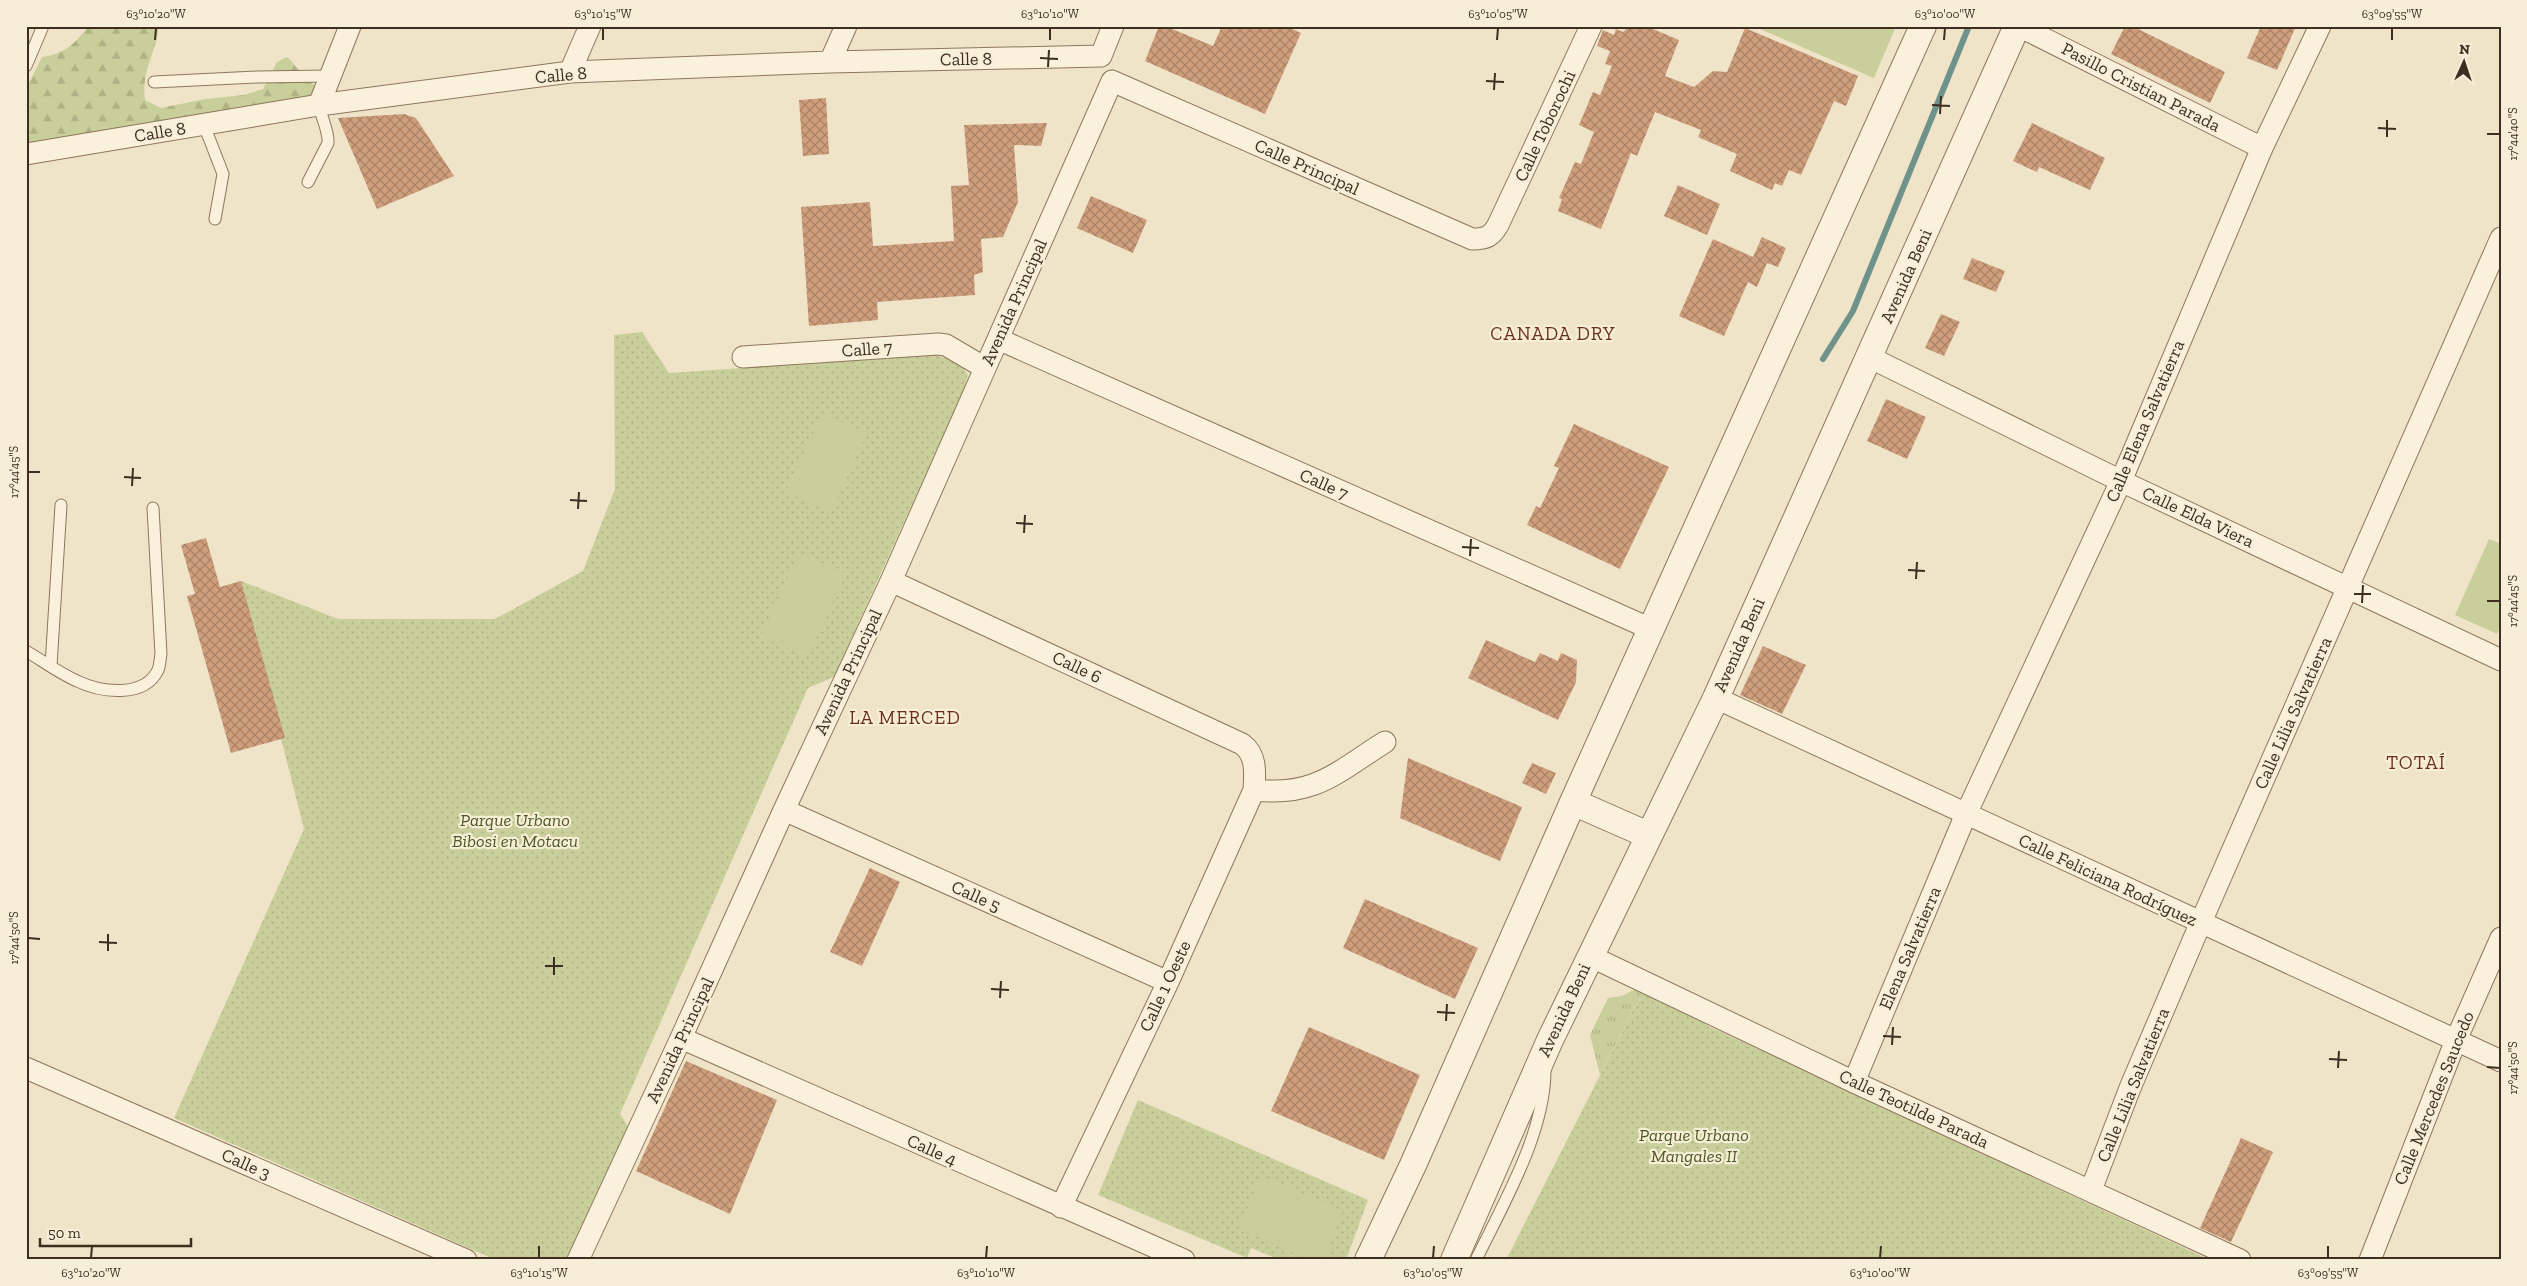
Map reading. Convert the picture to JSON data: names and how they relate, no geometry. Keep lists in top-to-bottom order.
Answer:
{
  "streets": {
    "street": [
      "Calle 8",
      "Pasillo Cristian Parada",
      "Calle Toborochi",
      "Calle Principal",
      "Avenida Beni",
      "Avenida Principal",
      "Calle 7",
      "Calle Elena Salvatierra",
      "Calle Elda Viera",
      "Calle 6",
      "Calle Lilia Salvatierra",
      "Calle Feliciana Rodríguez",
      "Calle 5",
      "Elena Salvatierra",
      "Calle 1 Oeste",
      "Calle Mercedes Saucedo",
      "Calle Teotilde Parada",
      "Calle 4",
      "Calle 3"
    ]
  },
  "crossings": [
    ["Pasillo Cristian Parada", "Avenida Beni"],
    ["Pasillo Cristian Parada", "Calle Elena Salvatierra"],
    ["Calle Toborochi", "Calle Principal"],
    ["Calle Principal", "Avenida Principal"],
    ["Avenida Beni", "Calle Elda Viera"],
    ["Avenida Beni", "Calle Feliciana Rodríguez"],
    ["Avenida Beni", "Calle Teotilde Parada"],
    ["Avenida Principal", "Calle 7"],
    ["Avenida Principal", "Calle 6"],
    ["Avenida Principal", "Calle 5"],
    ["Avenida Principal", "Calle 4"],
    ["Calle Elena Salvatierra", "Calle Elda Viera"],
    ["Calle Elena Salvatierra", "Calle Feliciana Rodríguez"],
    ["Calle Elena Salvatierra", "Elena Salvatierra"],
    ["Calle Elda Viera", "Calle Lilia Salvatierra"],
    ["Calle 6", "Calle 1 Oeste"],
    ["Calle Lilia Salvatierra", "Calle Feliciana Rodríguez"],
    ["Calle Lilia Salvatierra", "Calle Teotilde Parada"],
    ["Calle Feliciana Rodríguez", "Elena Salvatierra"],
    ["Calle Feliciana Rodríguez", "Calle Mercedes Saucedo"],
    ["Calle 5", "Calle 1 Oeste"],
    ["Elena Salvatierra", "Calle Teotilde Parada"],
    ["Calle 1 Oeste", "Calle 4"]
  ],
  "districts": ["CANADA DRY", "LA MERCED", "TOTAÍ"],
  "parks": ["Parque Urbano Bibosi en Motacu", "Parque Urbano Mangales II"],
  "scale_bar": "50 m",
  "north": "top",
  "coordinates": [
    "63°10'20\"W",
    "63°10'15\"W",
    "63°10'10\"W",
    "63°10'05\"W",
    "63°10'00\"W",
    "63°09'55\"W",
    "17°44'40\"S",
    "17°44'45\"S",
    "17°44'50\"S"
  ]
}
